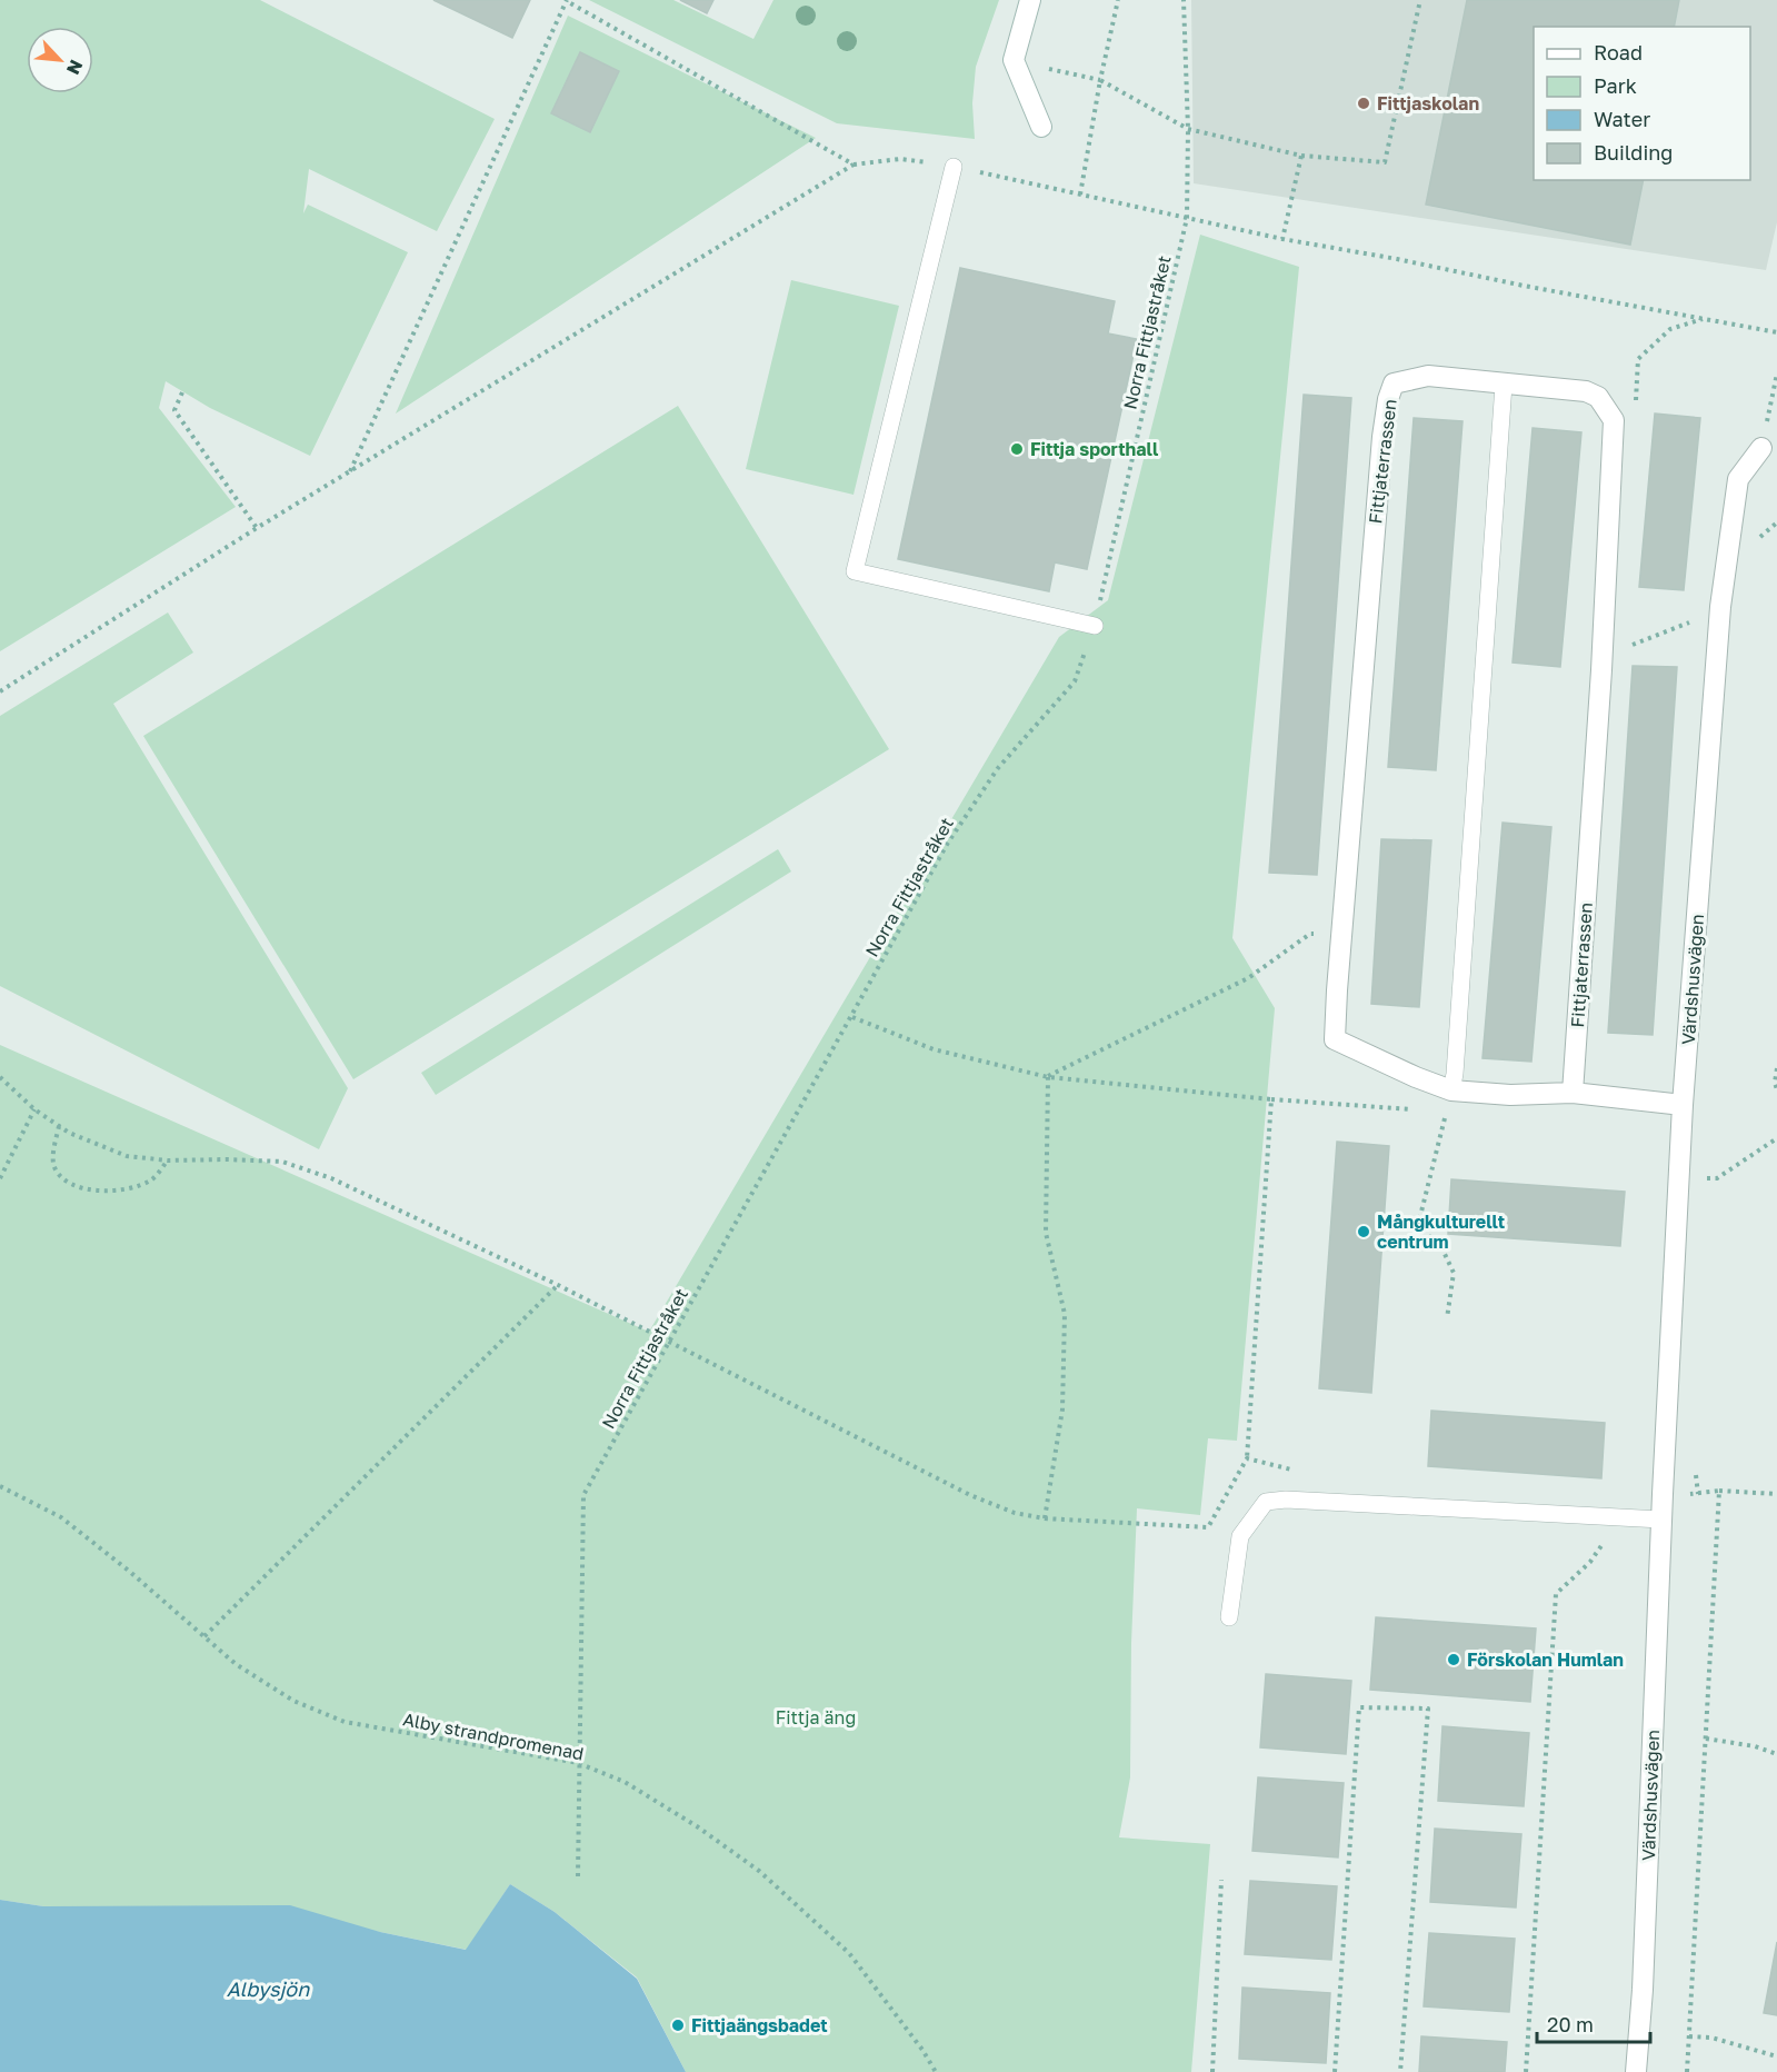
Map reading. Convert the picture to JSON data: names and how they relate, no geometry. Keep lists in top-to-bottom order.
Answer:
{
  "streets": {
    "street": ["Fittjaterrassen", "Värdshusvägen"],
    "path": ["Norra Fittjastråket", "Alby strandpromenad"]
  },
  "crossings": [
    ["Norra Fittjastråket", "Alby strandpromenad"],
    ["Fittjaterrassen", "Värdshusvägen"]
  ],
  "water": ["Albysjön"],
  "parks": ["Fittja äng"],
  "places": [
    "Fittjaskolan",
    "Fittja sporthall",
    "Mångkulturellt centrum",
    "Förskolan Humlan",
    "Fittjaängsbadet"
  ],
  "legend": [
    "Road",
    "Park",
    "Water",
    "Building"
  ],
  "scale_bar": "20 m",
  "north": "bottom right"
}
